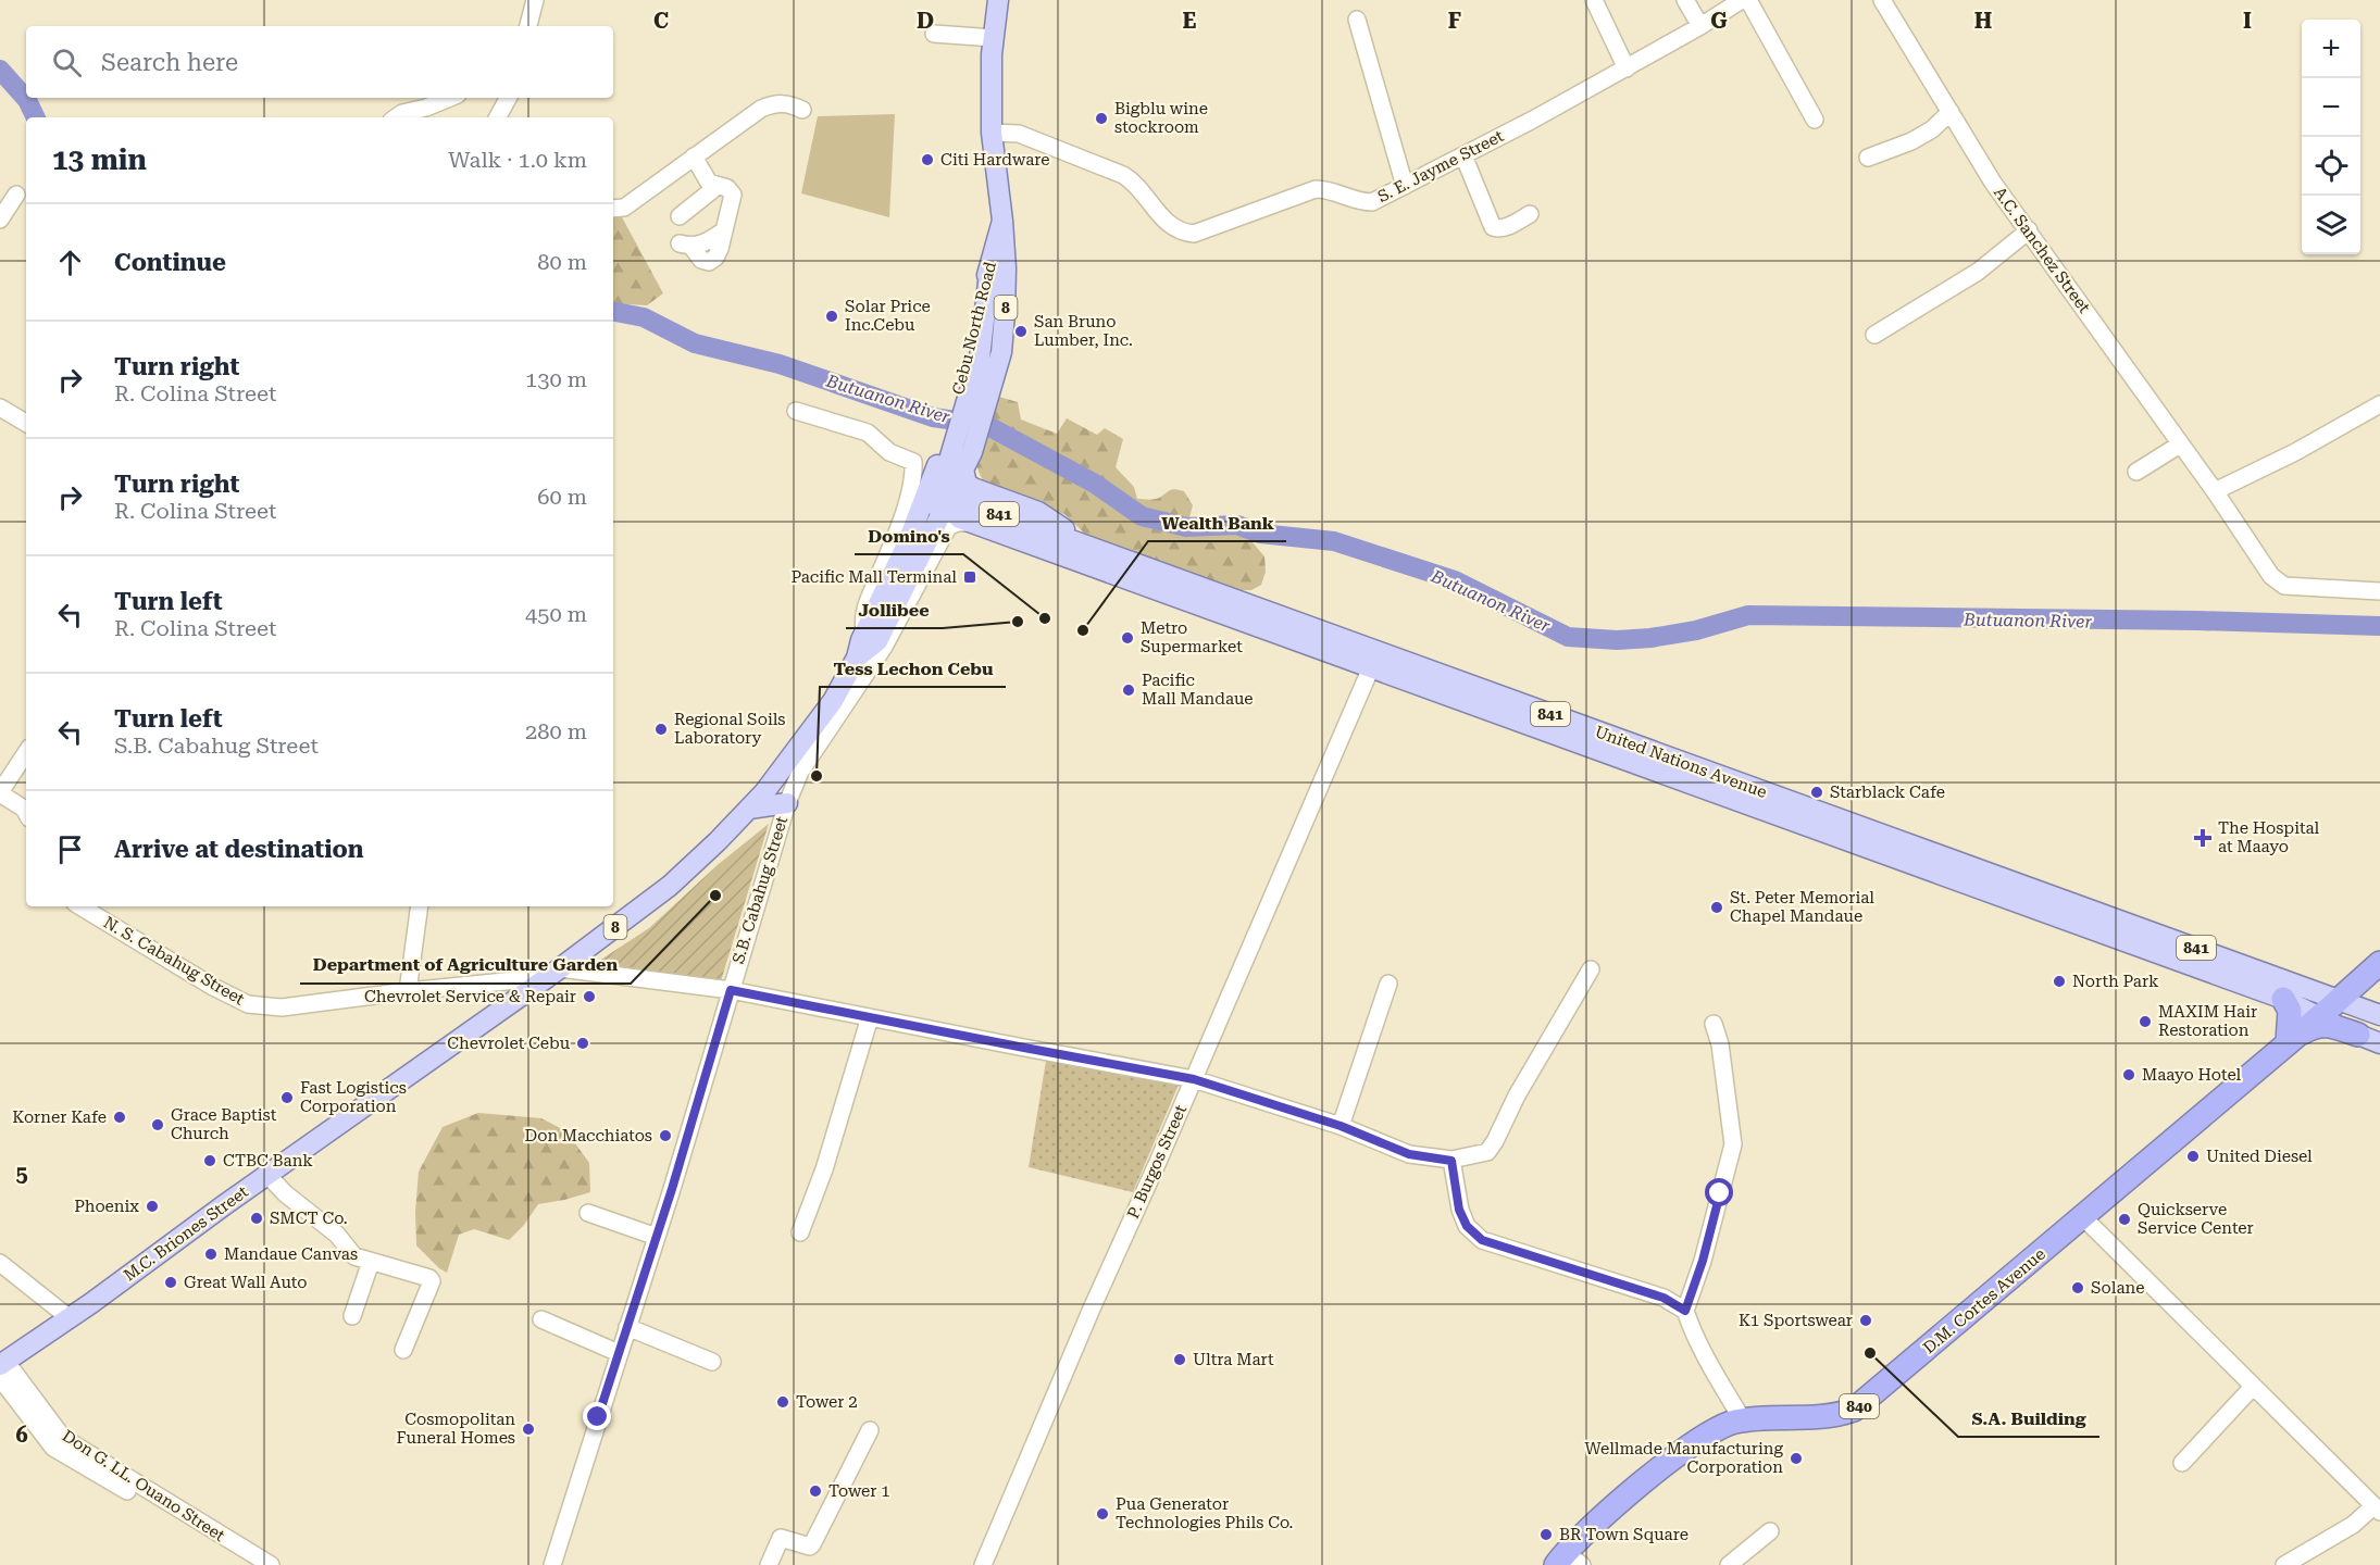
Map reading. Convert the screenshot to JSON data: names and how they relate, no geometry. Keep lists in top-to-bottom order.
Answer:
{
  "streets": {
    "highway": ["D.M. Cortes Avenue", "840"],
    "main road": [
      "8",
      "Cebu North Road",
      "841",
      "United Nations Avenue",
      "M.C. Briones Street"
    ],
    "street": [
      "S. E. Jayme Street",
      "A.C. Sanchez Street",
      "S.B. Cabahug Street",
      "N. S. Cabahug Street",
      "P. Burgos Street",
      "Don G. LL. Ouano Street"
    ]
  },
  "crossings": [
    ["S. E. Jayme Street", "8"],
    ["8", "Cebu North Road"],
    ["Cebu North Road", "M.C. Briones Street"],
    ["United Nations Avenue", "S.B. Cabahug Street"],
    ["United Nations Avenue", "P. Burgos Street"],
    ["United Nations Avenue", "M.C. Briones Street"],
    ["United Nations Avenue", "D.M. Cortes Avenue"],
    ["S.B. Cabahug Street", "N. S. Cabahug Street"],
    ["N. S. Cabahug Street", "P. Burgos Street"],
    ["N. S. Cabahug Street", "M.C. Briones Street"],
    ["M.C. Briones Street", "Don G. LL. Ouano Street"]
  ],
  "water": ["Butuanon River"],
  "places": {
    "other": [
      "Bigblu wine stockroom",
      "Citi Hardware",
      "Solar Price Inc.Cebu",
      "San Bruno Lumber, Inc.",
      "Domino's",
      "Jollibee",
      "Wealth Bank",
      "Metro Supermarket",
      "Pacific Mall Mandaue",
      "Regional Soils Laboratory",
      "Tess Lechon Cebu",
      "Starblack Cafe",
      "Department of Agriculture Garden",
      "St. Peter Memorial Chapel Mandaue",
      "North Park",
      "Chevrolet Service & Repair",
      "MAXIM Hair Restoration",
      "Chevrolet Cebu",
      "Maayo Hotel",
      "Fast Logistics Corporation",
      "Korner Kafe",
      "Grace Baptist Church",
      "Don Macchiatos",
      "United Diesel",
      "CTBC Bank",
      "Phoenix",
      "SMCT Co.",
      "Quickserve Service Center",
      "Mandaue Canvas",
      "Great Wall Auto",
      "Solane",
      "K1 Sportswear",
      "S.A. Building",
      "Ultra Mart",
      "Tower 2",
      "Cosmopolitan Funeral Homes",
      "Wellmade Manufacturing Corporation",
      "Tower 1",
      "Pua Generator Technologies Phils Co.",
      "BR Town Square"
    ],
    "transit": ["Pacific Mall Terminal"],
    "health": ["The Hospital at Maayo"]
  },
  "page": {
    "map_buttons": ["+", "−"],
    "search": "Search here",
    "heading": ["13 min", "Walk · 1.0 km"],
    "list": [
      ["Continue", "80 m"],
      ["Turn right", "R. Colina Street", "130 m"],
      ["Turn right", "R. Colina Street", "60 m"],
      ["Turn left", "R. Colina Street", "450 m"],
      ["Turn left", "S.B. Cabahug Street", "280 m"],
      "Arrive at destination"
    ]
  },
  "grid": {
    "columns": [
      "C",
      "D",
      "E",
      "F",
      "G",
      "H",
      "I"
    ],
    "rows": ["5", "6"]
  }
}
